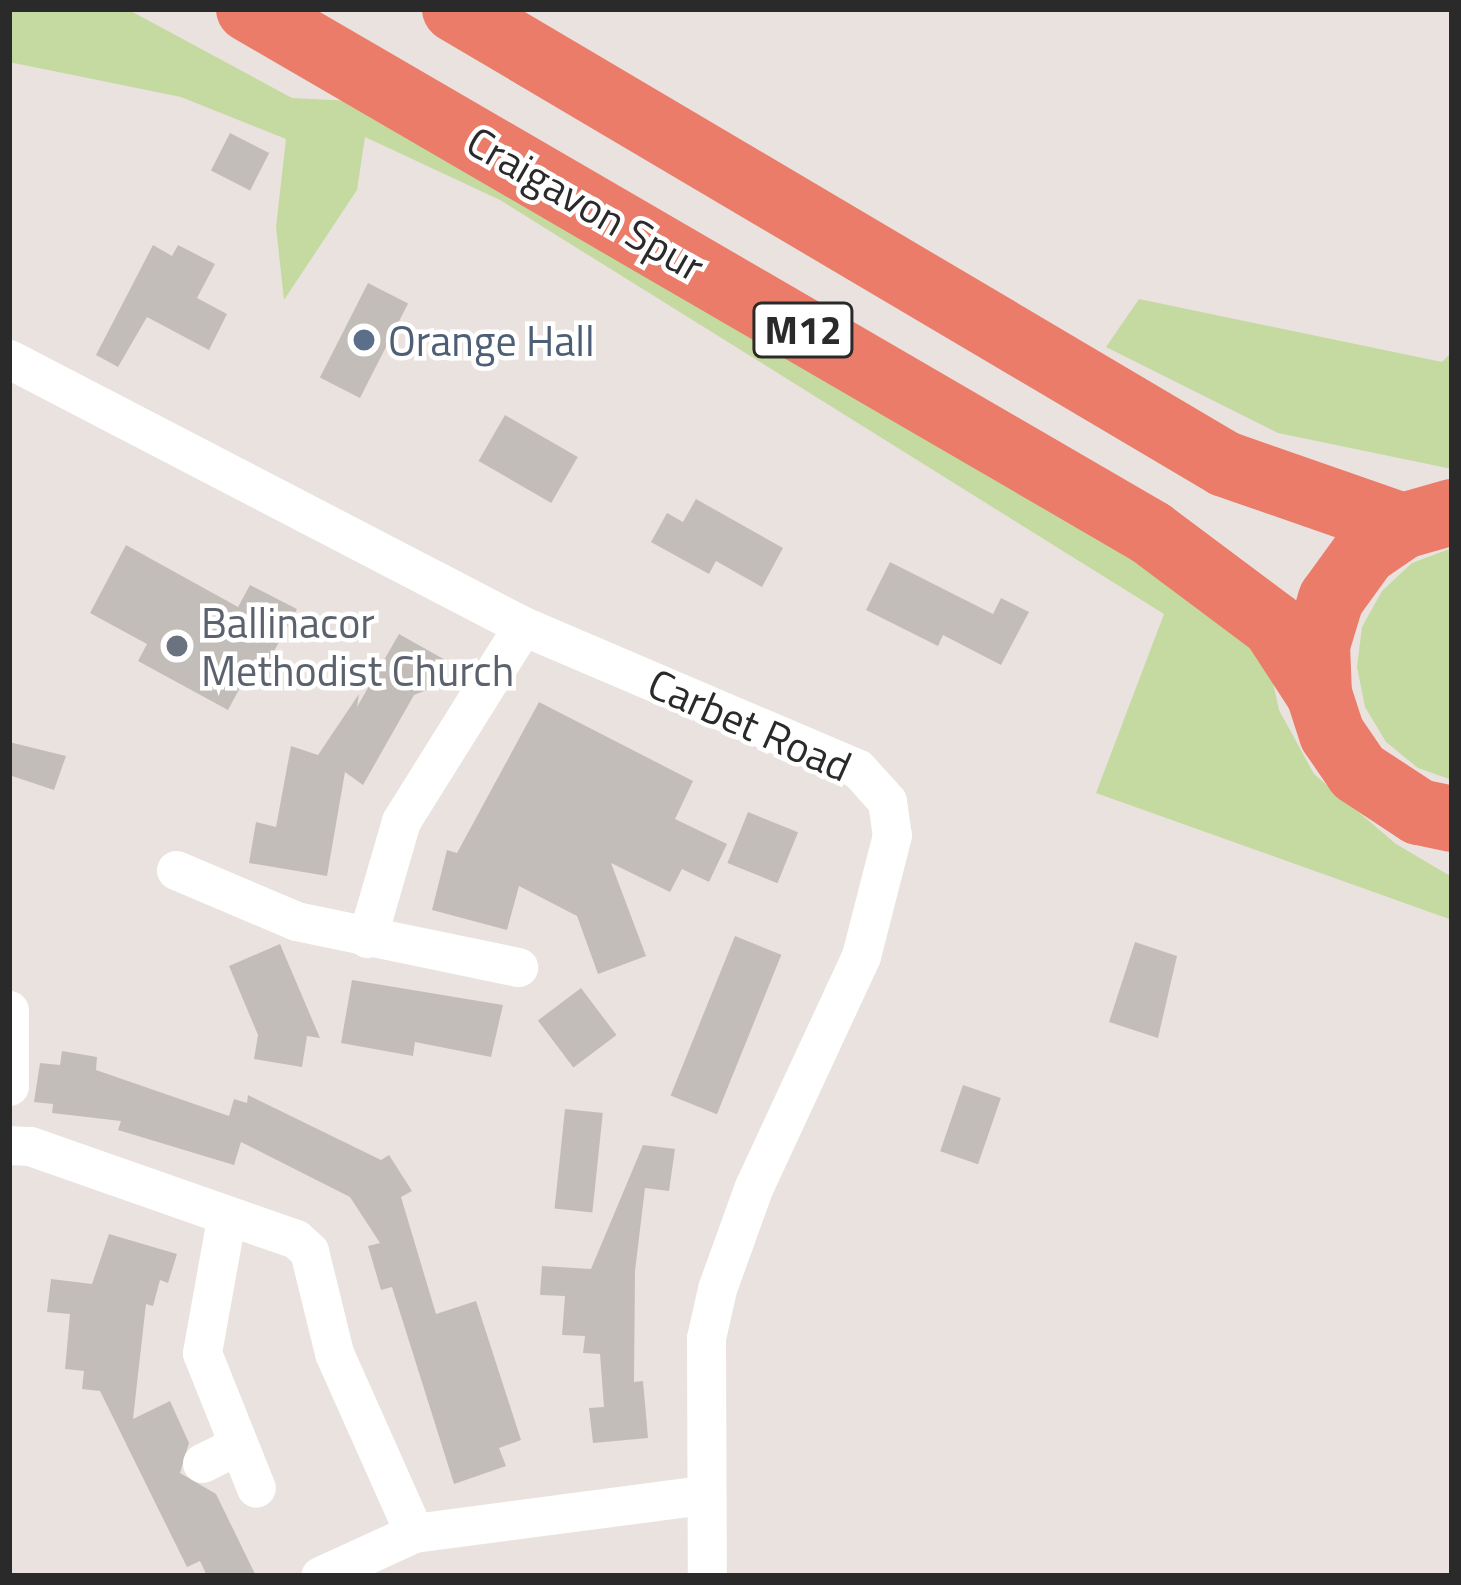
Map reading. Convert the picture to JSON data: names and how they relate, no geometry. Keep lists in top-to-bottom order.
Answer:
{
  "streets": {
    "highway": ["Craigavon Spur", "M12"],
    "street": ["Carbet Road"]
  },
  "crossings": [
    ["Craigavon Spur", "M12"]
  ],
  "places": ["Orange Hall", "Ballinacor Methodist Church"]
}
